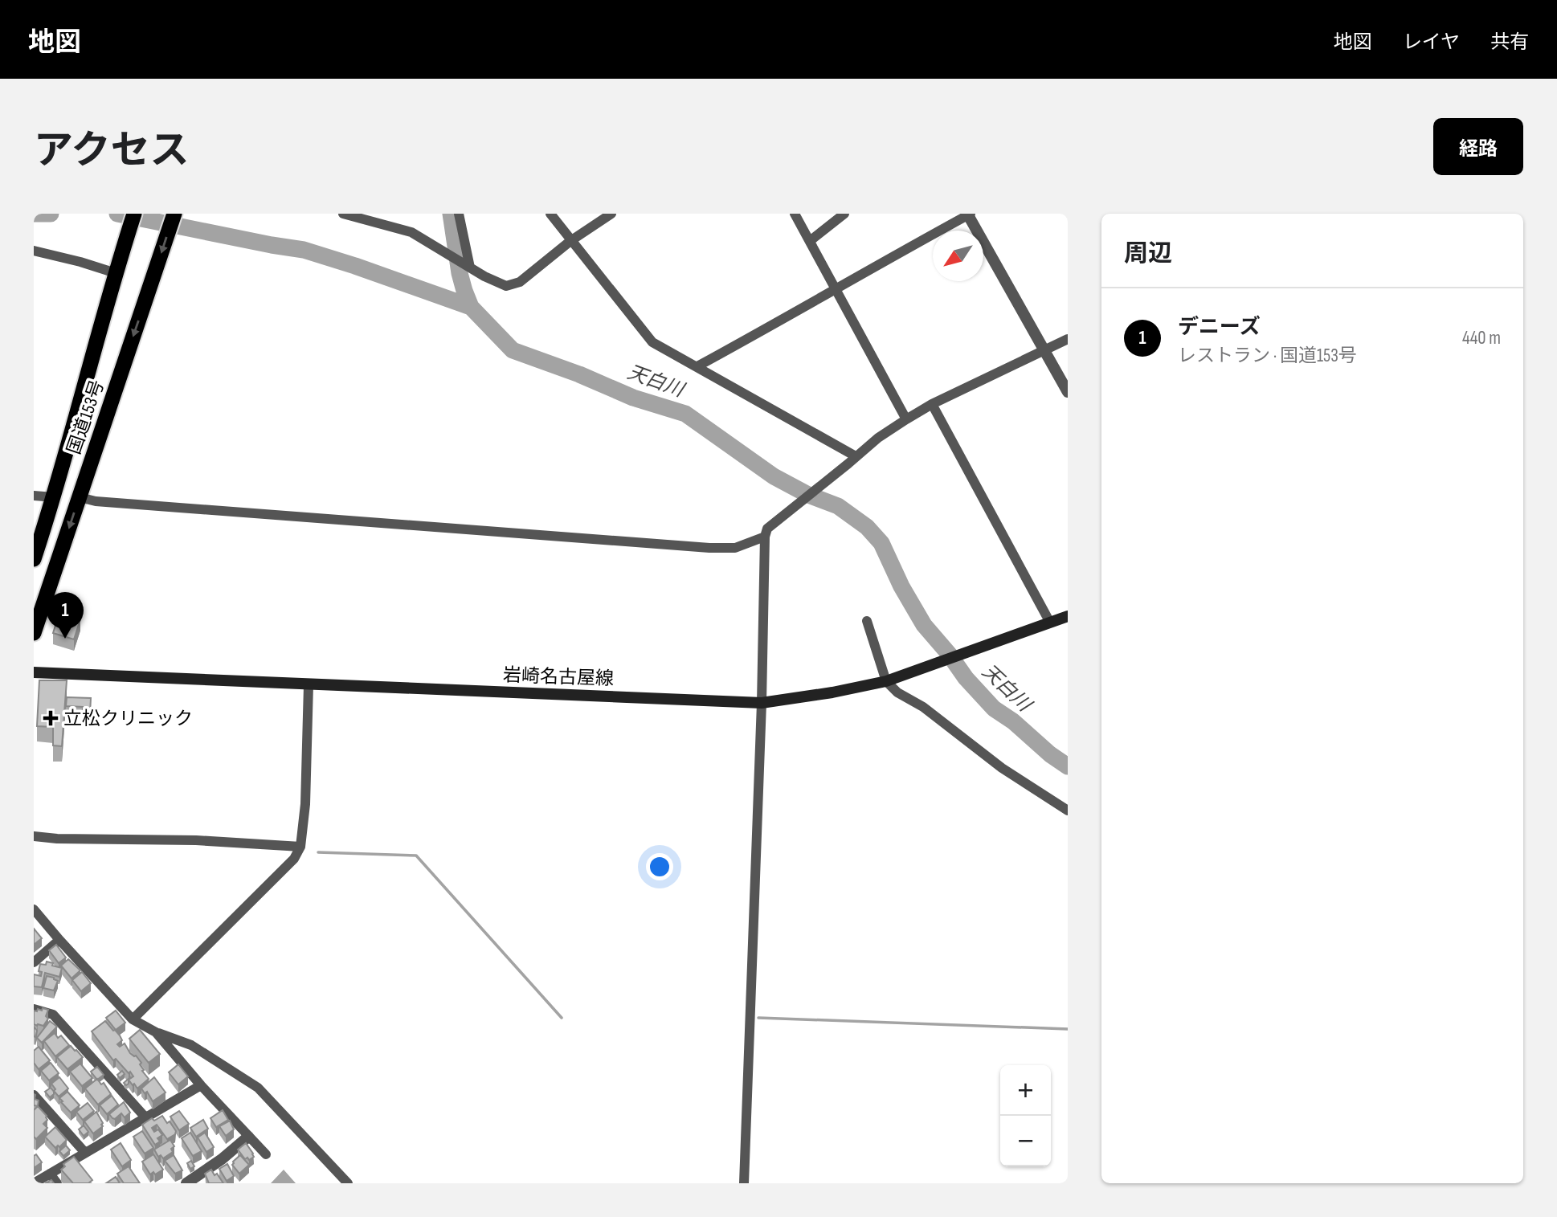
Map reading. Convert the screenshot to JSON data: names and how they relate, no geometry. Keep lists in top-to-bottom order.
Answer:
{
  "streets": {
    "highway": ["国道153号"],
    "main road": ["岩崎名古屋線"]
  },
  "water": ["天白川"],
  "places": {
    "health": ["立松クリニック"]
  },
  "north": "bottom left",
  "page": {
    "header": "地図",
    "nav": ["地図", "レイヤ", "共有"],
    "title": "アクセス",
    "buttons": "経路",
    "heading": "周辺",
    "list": [
      {
        "mark": "1",
        "name": "デニーズ",
        "note": "レストラン · 国道153号",
        "value": "440 m"
      }
    ],
    "pins": "1",
    "map_buttons": ["+", "−"]
  }
}
